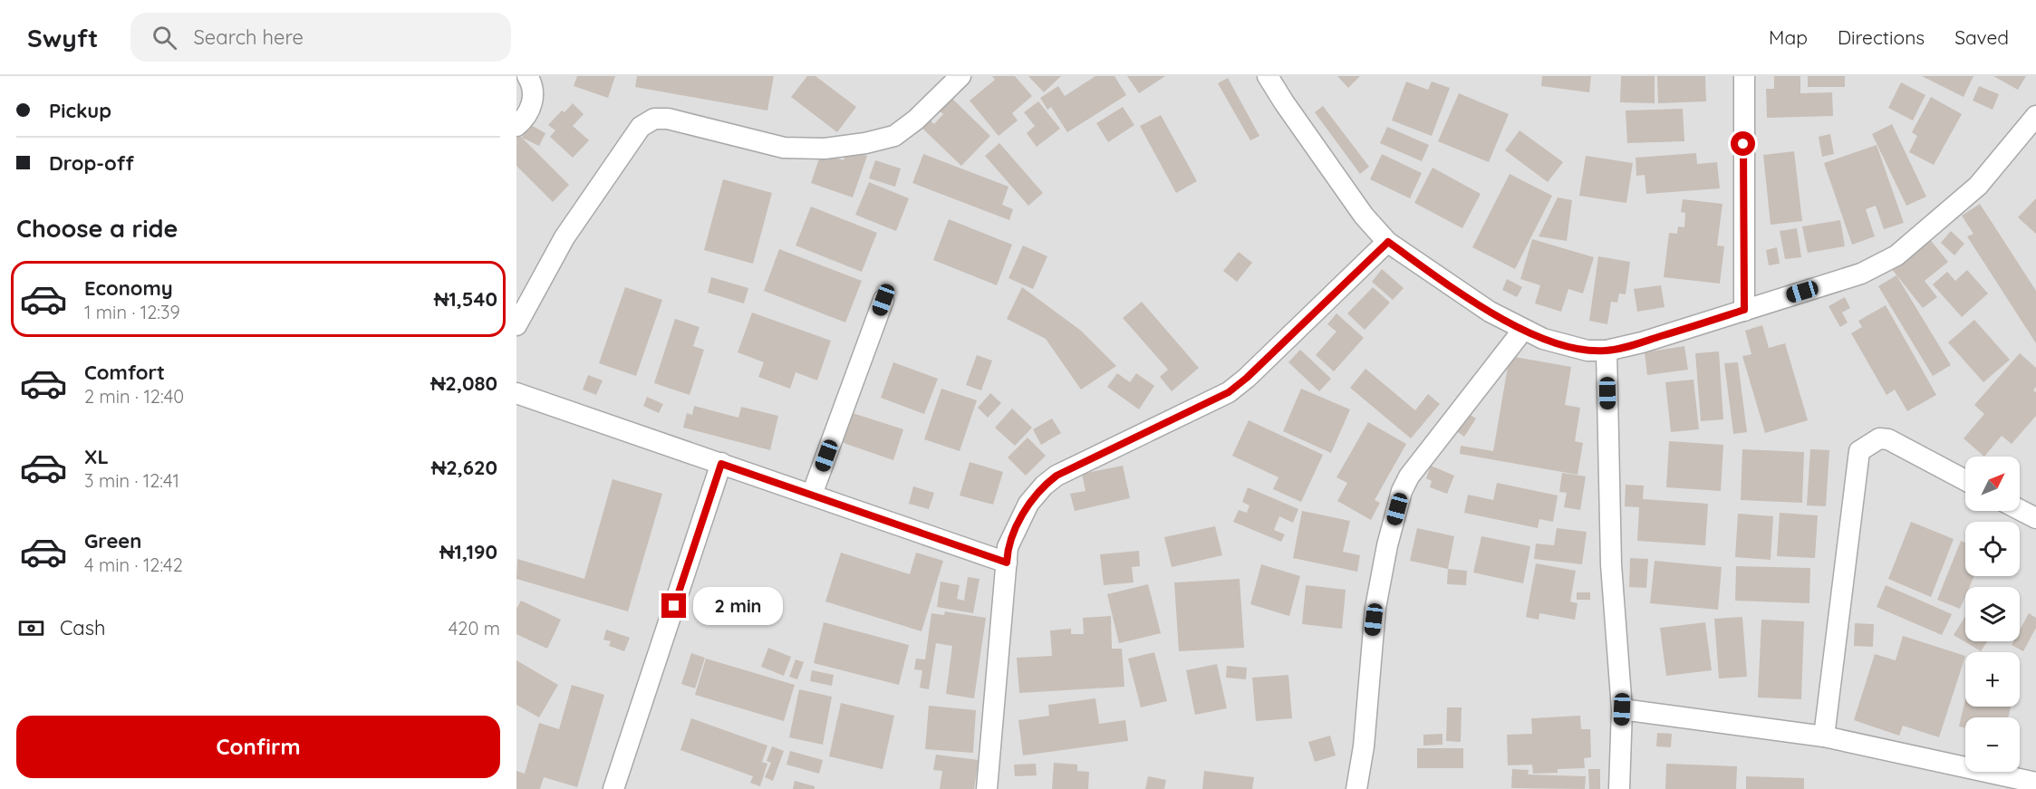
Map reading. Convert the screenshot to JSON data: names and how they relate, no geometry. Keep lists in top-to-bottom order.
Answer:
{
  "north": "top right",
  "page": {
    "header": "Swyft",
    "search": "Search here",
    "nav": ["Map", "Directions", "Saved"],
    "banner": ["Pickup", "Drop-off"],
    "heading": "Choose a ride",
    "list": [
      {
        "name": "Economy",
        "note": "1 min · 12:39",
        "value": "₦1,540"
      },
      {
        "name": "Comfort",
        "note": "2 min · 12:40",
        "value": "₦2,080"
      },
      {
        "name": "XL",
        "note": "3 min · 12:41",
        "value": "₦2,620"
      },
      {
        "name": "Green",
        "note": "4 min · 12:42",
        "value": "₦1,190"
      }
    ],
    "map_buttons": ["+", "−"],
    "bubble": "2 min",
    "pay": ["Cash", "420 m"],
    "buttons": "Confirm"
  }
}
